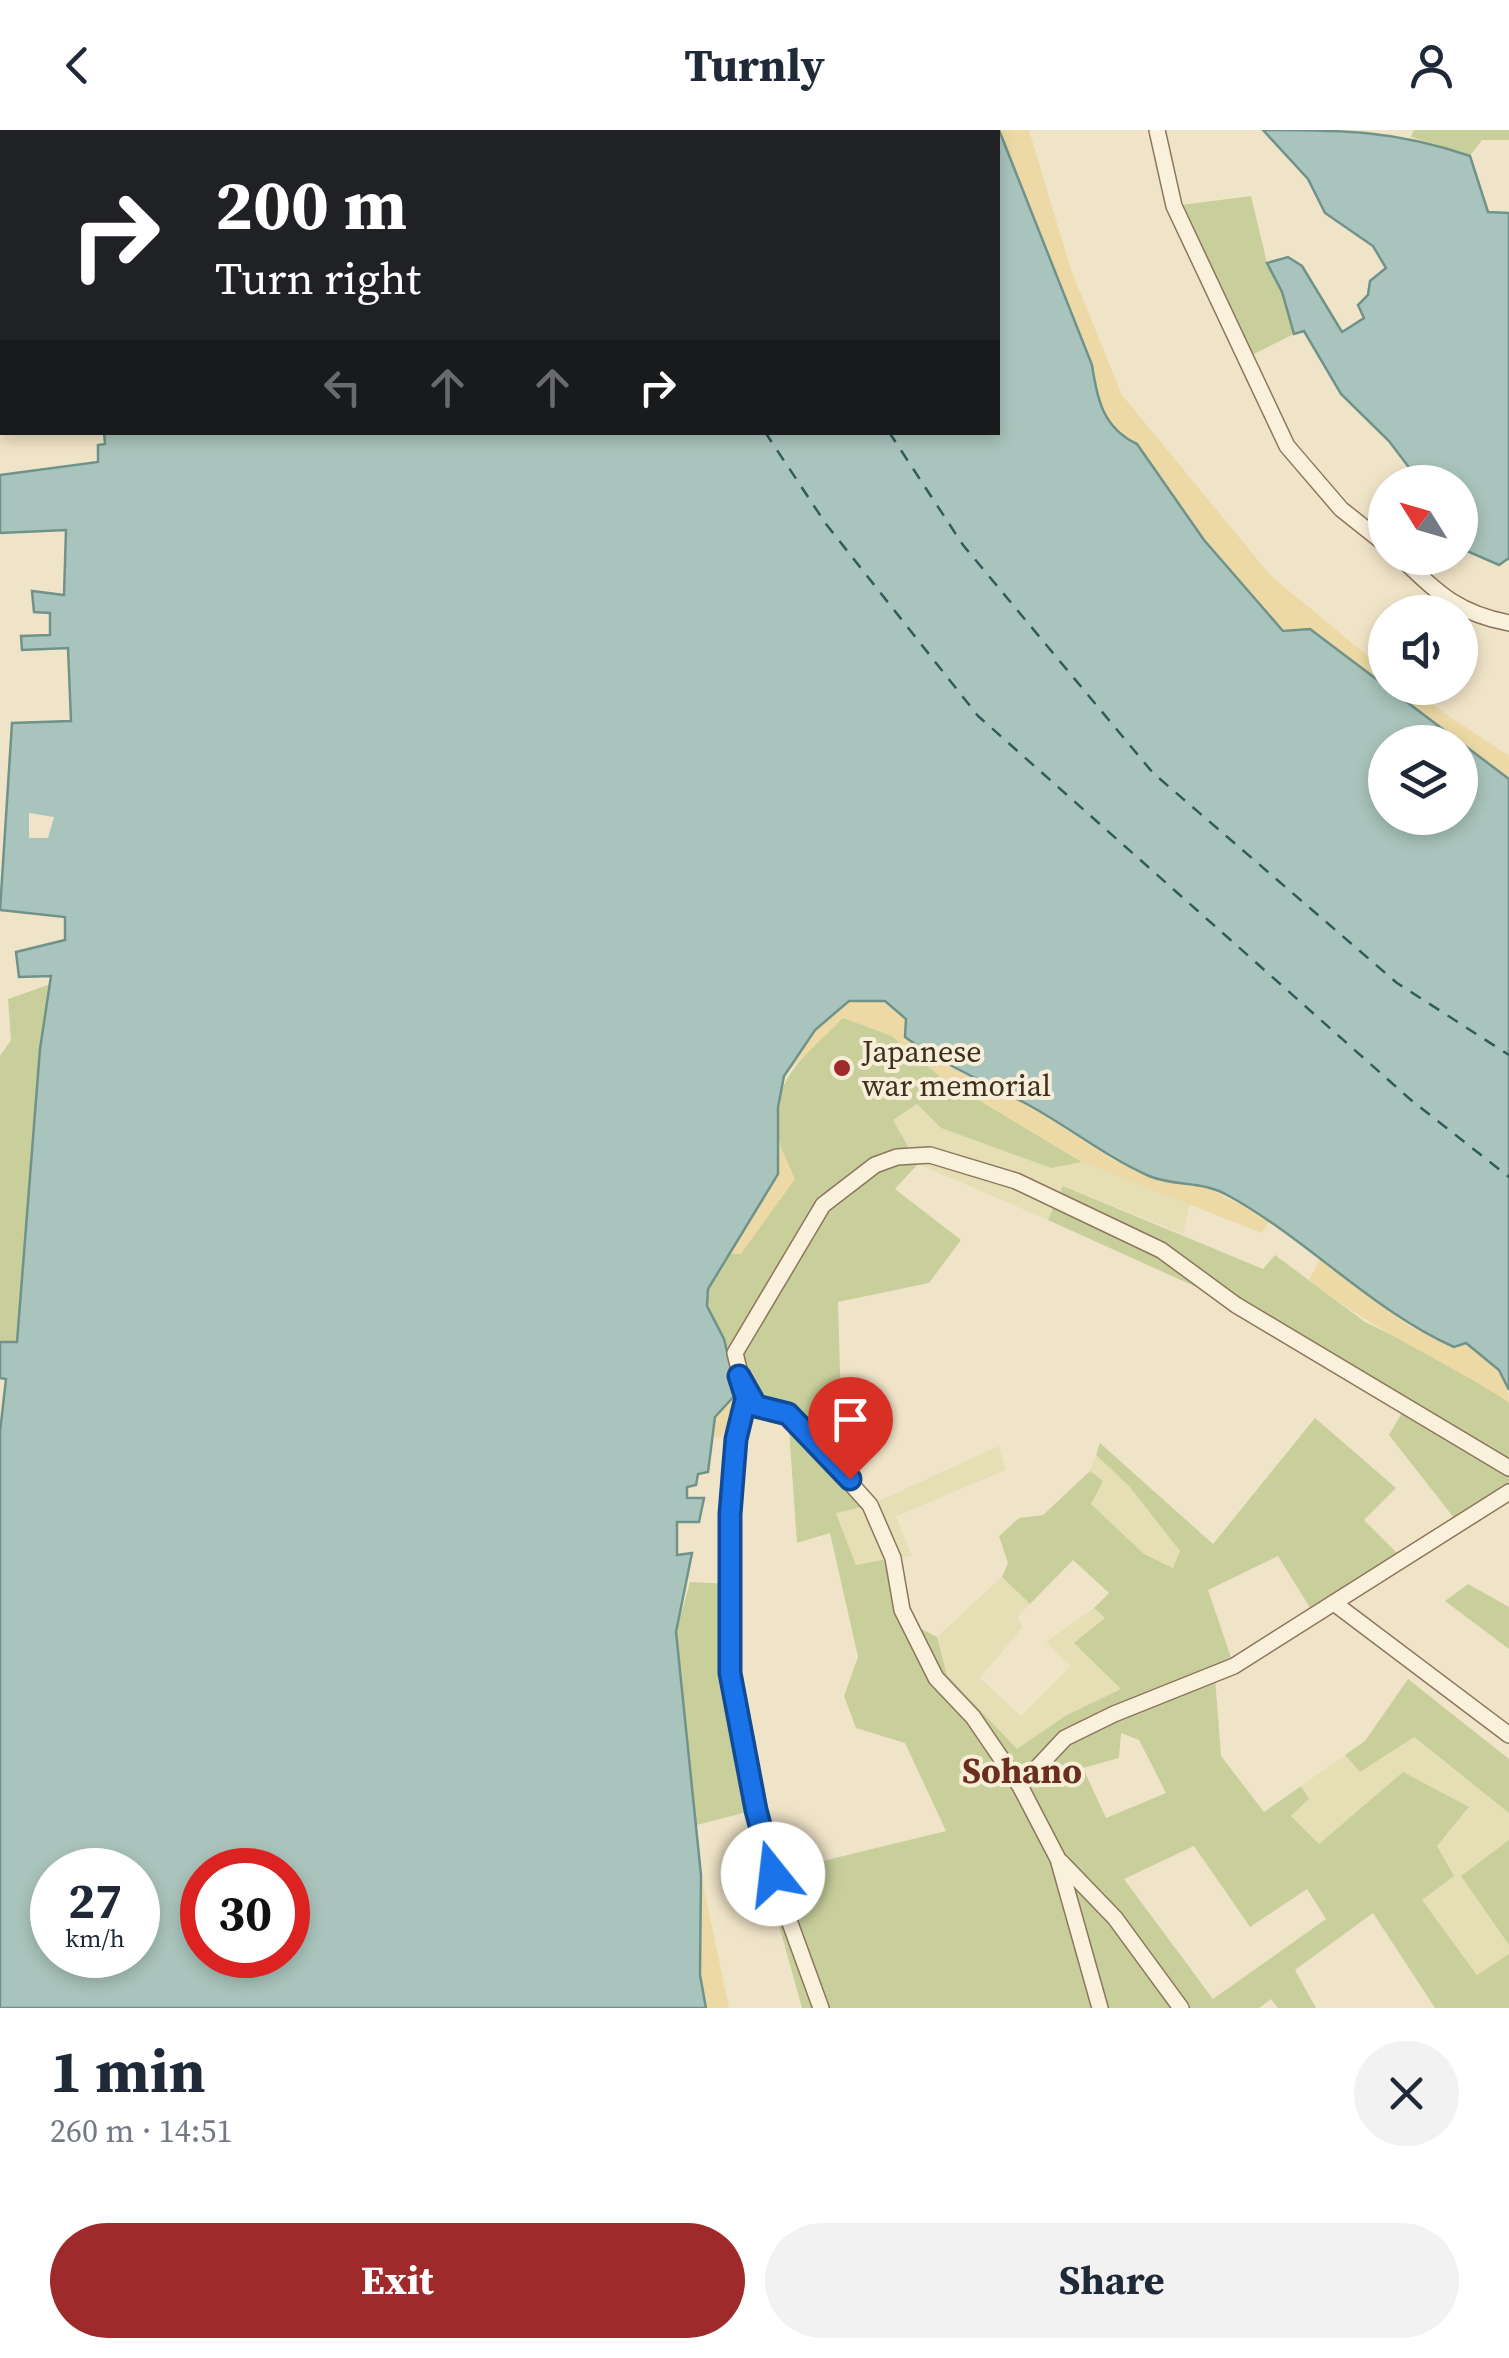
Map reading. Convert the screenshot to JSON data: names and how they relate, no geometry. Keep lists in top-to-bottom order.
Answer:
{
  "districts": ["Sohano"],
  "places": ["Japanese war memorial"],
  "north": "top left",
  "page": {
    "header": "Turnly",
    "turn": ["200 m", "Turn right"],
    "speed": "27 km/h",
    "limit": "30",
    "heading": ["1 min", "260 m · 14:51"],
    "buttons": ["Exit", "Share"]
  }
}
